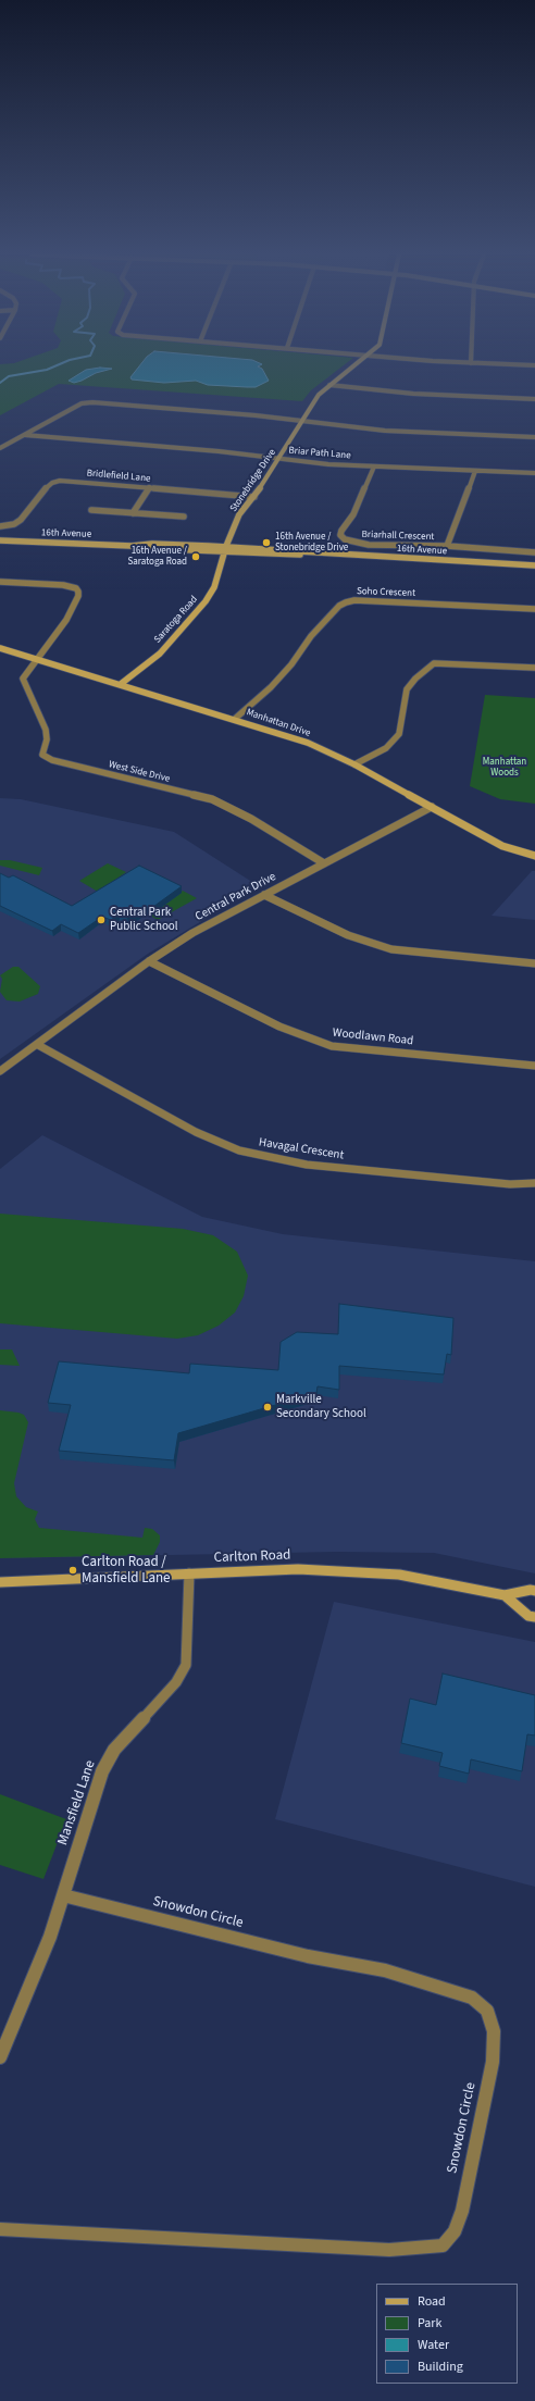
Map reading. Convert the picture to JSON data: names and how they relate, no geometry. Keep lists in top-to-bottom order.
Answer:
{
  "streets": {
    "street": [
      "Briar Path Lane",
      "Bridlefield Lane",
      "Stonebridge Drive",
      "16th Avenue",
      "Briarhall Crescent",
      "Soho Crescent",
      "Saratoga Road",
      "Manhattan Drive",
      "West Side Drive",
      "Central Park Drive",
      "Woodlawn Road",
      "Havagal Crescent",
      "Carlton Road",
      "Mansfield Lane",
      "Snowdon Circle"
    ]
  },
  "crossings": [
    ["Briar Path Lane", "Stonebridge Drive"],
    ["Briar Path Lane", "Briarhall Crescent"],
    ["Bridlefield Lane", "Stonebridge Drive"],
    ["Stonebridge Drive", "16th Avenue"],
    ["Stonebridge Drive", "Saratoga Road"],
    ["16th Avenue", "Saratoga Road"],
    ["Soho Crescent", "Manhattan Drive"],
    ["Saratoga Road", "Manhattan Drive"],
    ["Manhattan Drive", "West Side Drive"],
    ["Manhattan Drive", "Central Park Drive"],
    ["West Side Drive", "Central Park Drive"],
    ["Central Park Drive", "Woodlawn Road"],
    ["Central Park Drive", "Havagal Crescent"],
    ["Carlton Road", "Mansfield Lane"],
    ["Mansfield Lane", "Snowdon Circle"]
  ],
  "parks": ["Manhattan Woods"],
  "places": [
    "16th Avenue / Stonebridge Drive",
    "16th Avenue / Saratoga Road",
    "Central Park Public School",
    "Markville Secondary School",
    "Carlton Road / Mansfield Lane"
  ],
  "legend": [
    "Road",
    "Park",
    "Water",
    "Building"
  ]
}
